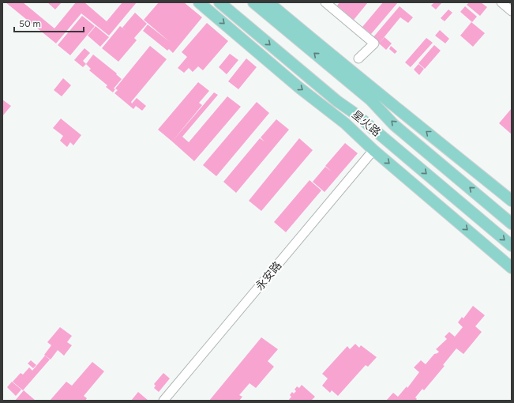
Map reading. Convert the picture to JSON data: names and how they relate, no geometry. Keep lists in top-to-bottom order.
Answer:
{
  "streets": {
    "main road": ["星火路"],
    "street": ["永安路"]
  },
  "scale_bar": "50 m"
}
